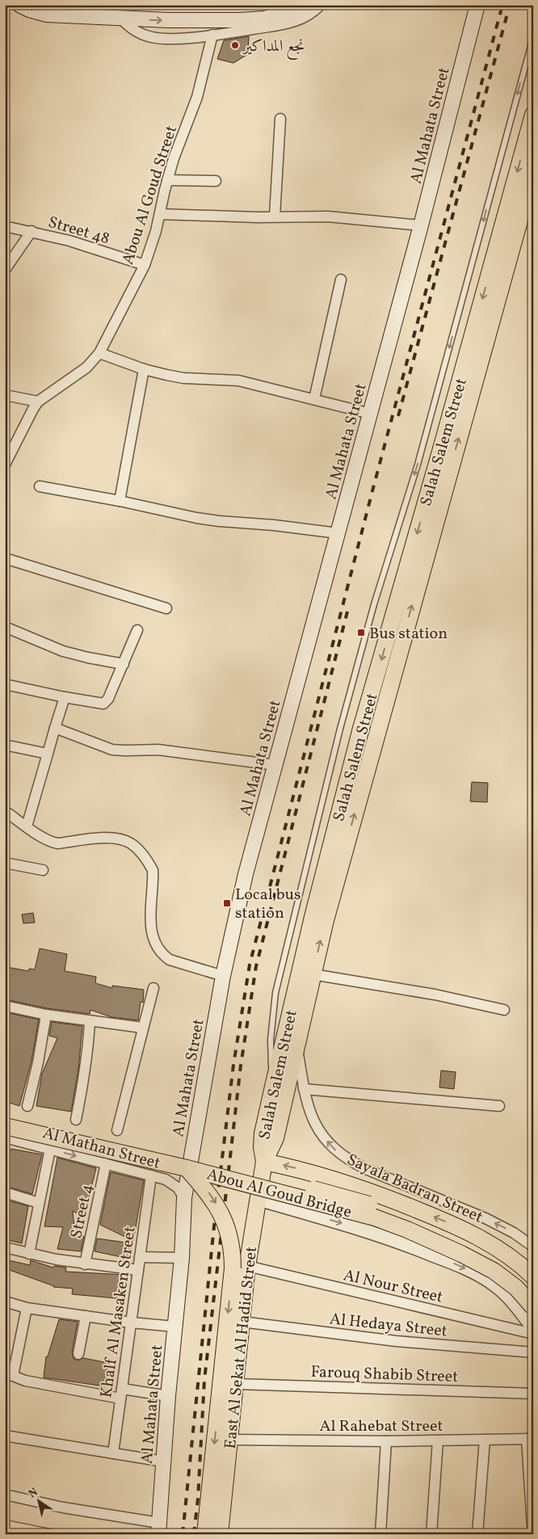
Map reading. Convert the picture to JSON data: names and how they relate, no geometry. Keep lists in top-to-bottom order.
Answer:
{
  "streets": {
    "main road": [
      "Al Mahata Street",
      "Salah Salem Street",
      "Sayala Badran Street",
      "Abou Al Goud Bridge",
      "East Al Sekat Al Hadid Street"
    ],
    "street": [
      "Abou Al Goud Street",
      "Street 48",
      "Al Mathan Street",
      "Street 4",
      "Al Nour Street",
      "Khalf Al Masaken Street",
      "Al Hedaya Street",
      "Farouq Shabib Street",
      "Al Rahebat Street"
    ]
  },
  "crossings": [
    ["Al Mahata Street", "Al Mathan Street"],
    ["Abou Al Goud Street", "Street 48"],
    ["Salah Salem Street", "Sayala Badran Street"],
    ["Salah Salem Street", "East Al Sekat Al Hadid Street"],
    ["Al Mathan Street", "Street 4"],
    ["Al Mathan Street", "Khalf Al Masaken Street"],
    ["Sayala Badran Street", "East Al Sekat Al Hadid Street"],
    ["Al Nour Street", "East Al Sekat Al Hadid Street"],
    ["Al Hedaya Street", "East Al Sekat Al Hadid Street"],
    ["East Al Sekat Al Hadid Street", "Farouq Shabib Street"],
    ["East Al Sekat Al Hadid Street", "Al Rahebat Street"]
  ],
  "places": {
    "other": ["نجع المداكير"],
    "transit": ["Bus station", "Local bus station"]
  },
  "north": "top left"
}
